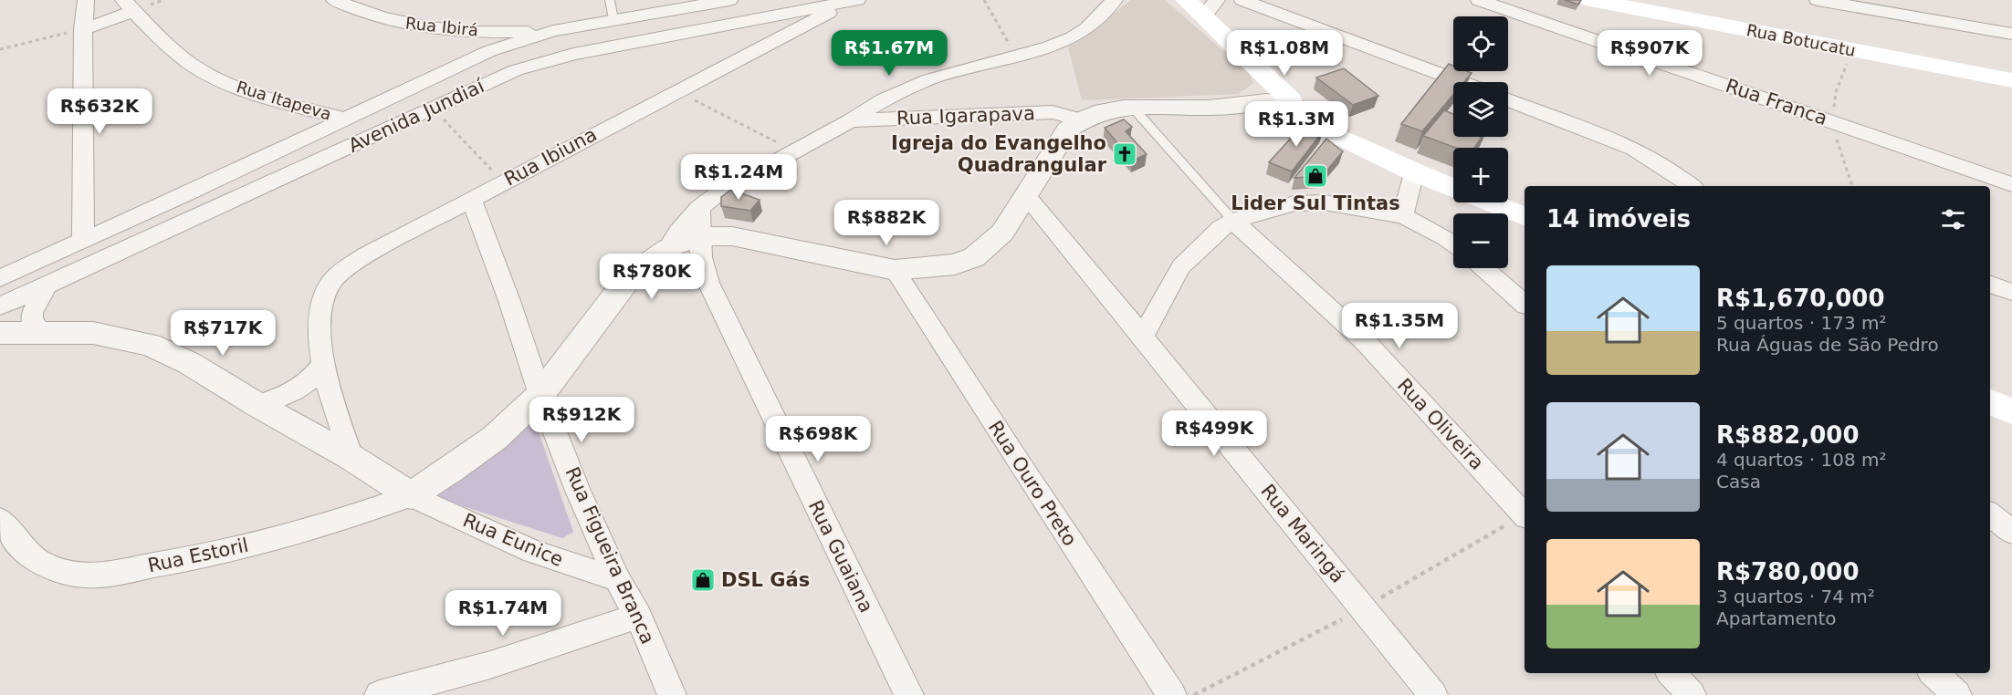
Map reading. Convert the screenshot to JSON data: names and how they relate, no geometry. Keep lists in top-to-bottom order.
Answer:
{
  "streets": {
    "main road": ["Rua Botucatu"],
    "street": [
      "Rua Ibirá",
      "Rua Itapeva",
      "Rua Franca",
      "Avenida Jundiaí",
      "Rua Igarapava",
      "Rua Ibiuna",
      "Rua Oliveira",
      "Rua Ouro Preto",
      "Rua Maringá",
      "Rua Eunice",
      "Rua Estoril",
      "Rua Figueira Branca",
      "Rua Guaiana"
    ]
  },
  "crossings": [
    ["Rua Ibirá", "Avenida Jundiaí"],
    ["Rua Itapeva", "Avenida Jundiaí"],
    ["Avenida Jundiaí", "Rua Ibiuna"],
    ["Rua Ibiuna", "Rua Figueira Branca"],
    ["Rua Eunice", "Rua Estoril"],
    ["Rua Eunice", "Rua Figueira Branca"]
  ],
  "places": {
    "church": ["Igreja do Evangelho Quadrangular"],
    "shop": ["Lider Sul Tintas", "DSL Gás"]
  },
  "page": {
    "map_buttons": ["+", "−"],
    "price": [
      "R$1.67M",
      "R$1.08M",
      "R$907K",
      "R$632K",
      "R$1.3M",
      "R$1.24M",
      "R$882K",
      "R$780K",
      "R$1.35M",
      "R$717K",
      "R$912K",
      "R$499K",
      "R$698K",
      "R$1.74M"
    ],
    "heading": "14 imóveis",
    "list": [
      {
        "name": "R$1,670,000",
        "note": "5 quartos · 173 m² · Rua Águas de São Pedro"
      },
      {
        "name": "R$882,000",
        "note": "4 quartos · 108 m² · Casa"
      },
      {
        "name": "R$780,000",
        "note": "3 quartos · 74 m² · Apartamento"
      }
    ]
  }
}
